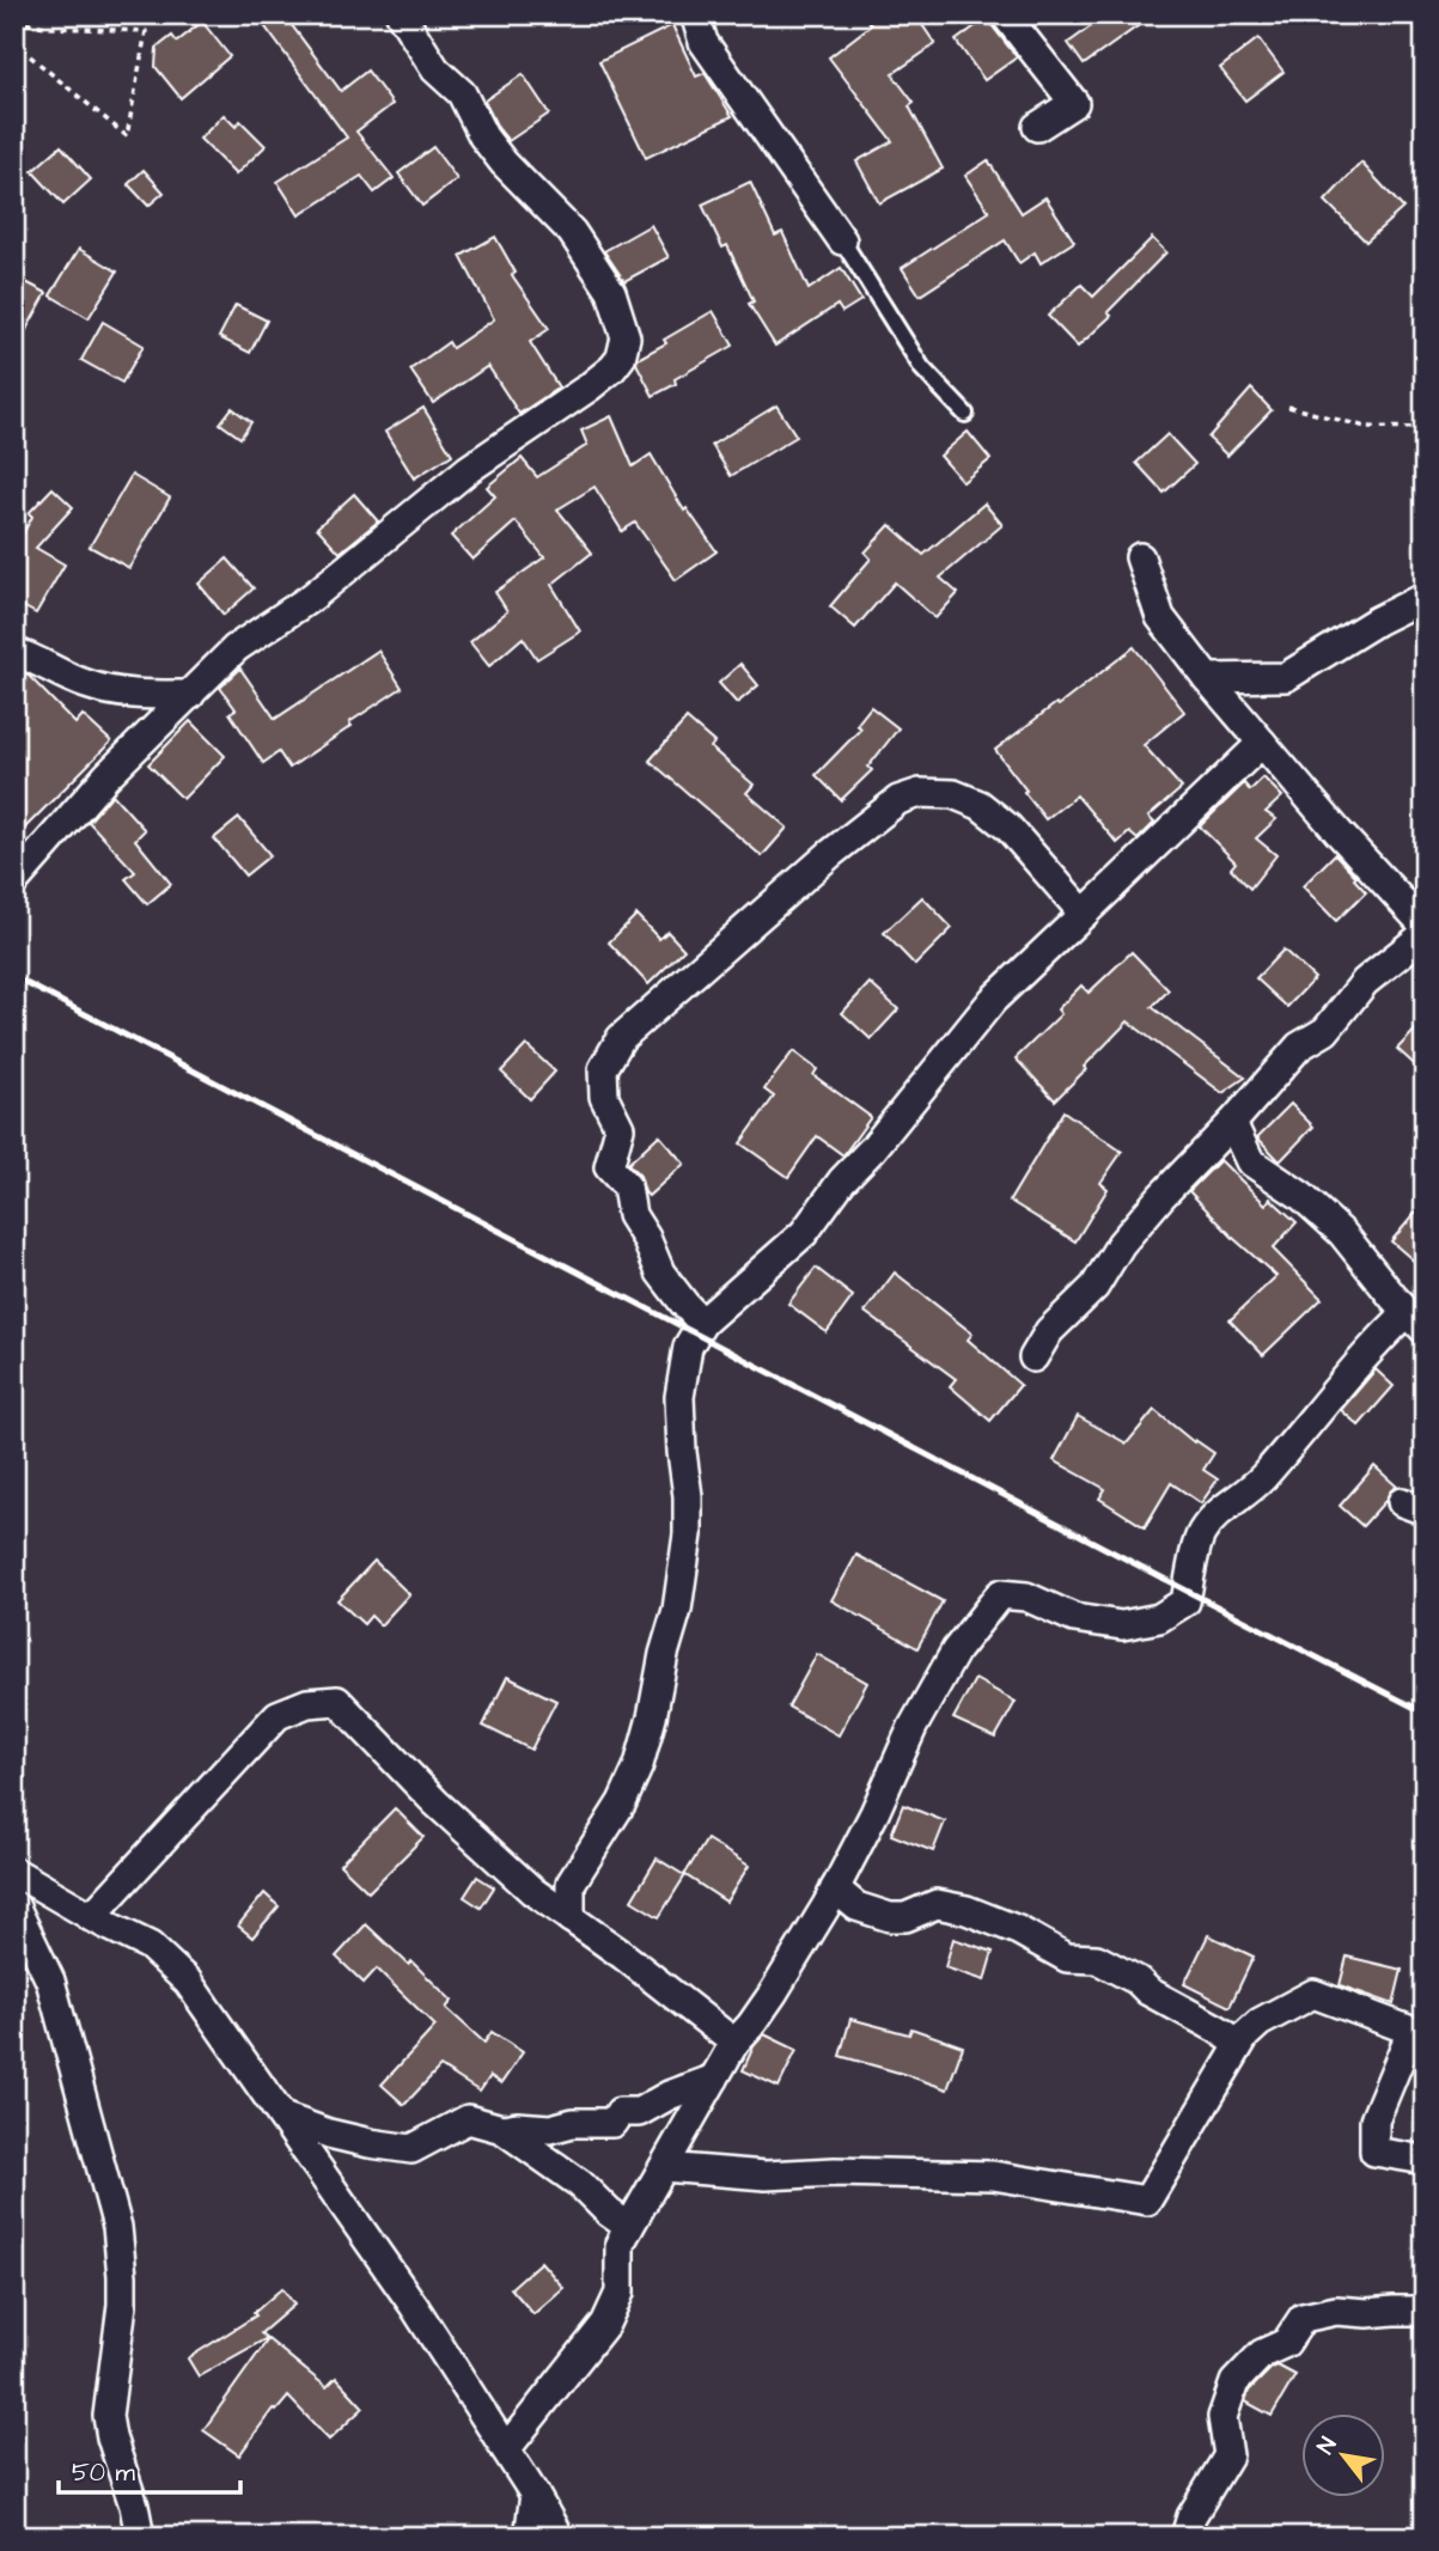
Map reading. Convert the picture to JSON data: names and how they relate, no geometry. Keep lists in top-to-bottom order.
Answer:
{
  "scale_bar": "50 m",
  "north": "top left"
}
